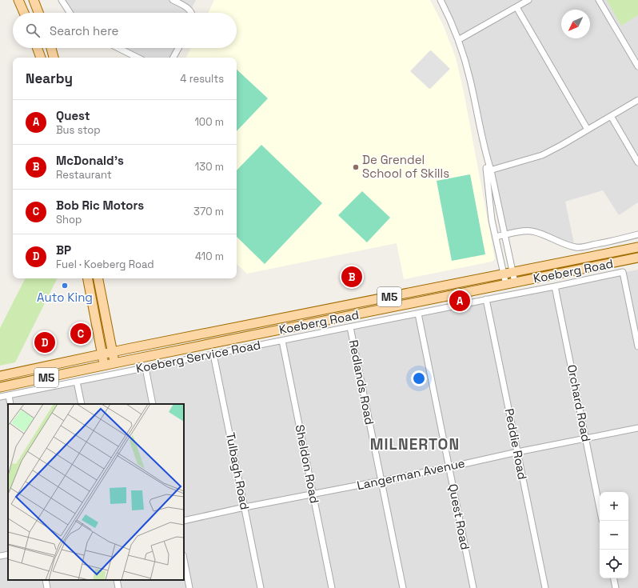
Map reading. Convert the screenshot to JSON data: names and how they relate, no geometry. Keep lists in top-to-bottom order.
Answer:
{
  "streets": {
    "main road": ["Koeberg Road", "M5"],
    "street": [
      "Koeberg Service Road",
      "Redlands Road",
      "Orchard Road",
      "Peddie Road",
      "Sheldon Road",
      "Tulbagh Road",
      "Langerman Avenue",
      "Quest Road"
    ]
  },
  "crossings": [
    ["Koeberg Service Road", "Redlands Road"],
    ["Koeberg Service Road", "Orchard Road"],
    ["Koeberg Service Road", "Peddie Road"],
    ["Koeberg Service Road", "Sheldon Road"],
    ["Koeberg Service Road", "Tulbagh Road"],
    ["Koeberg Service Road", "Quest Road"],
    ["Redlands Road", "Langerman Avenue"],
    ["Orchard Road", "Langerman Avenue"],
    ["Peddie Road", "Langerman Avenue"],
    ["Sheldon Road", "Langerman Avenue"],
    ["Tulbagh Road", "Langerman Avenue"],
    ["Langerman Avenue", "Quest Road"]
  ],
  "districts": ["MILNERTON"],
  "places": ["De Grendel School of Skills", "Auto King"],
  "north": "bottom left",
  "page": {
    "search": "Search here",
    "heading": ["Nearby", "4 results"],
    "list": [
      {
        "mark": "A",
        "name": "Quest",
        "note": "Bus stop",
        "value": "100 m"
      },
      {
        "mark": "B",
        "name": "McDonald's",
        "note": "Restaurant",
        "value": "130 m"
      },
      {
        "mark": "C",
        "name": "Bob Ric Motors",
        "note": "Shop",
        "value": "370 m"
      },
      {
        "mark": "D",
        "name": "BP",
        "note": "Fuel · Koeberg Road",
        "value": "410 m"
      }
    ],
    "pins": [
      "B",
      "A",
      "C",
      "D"
    ],
    "map_buttons": ["+", "−"]
  }
}
